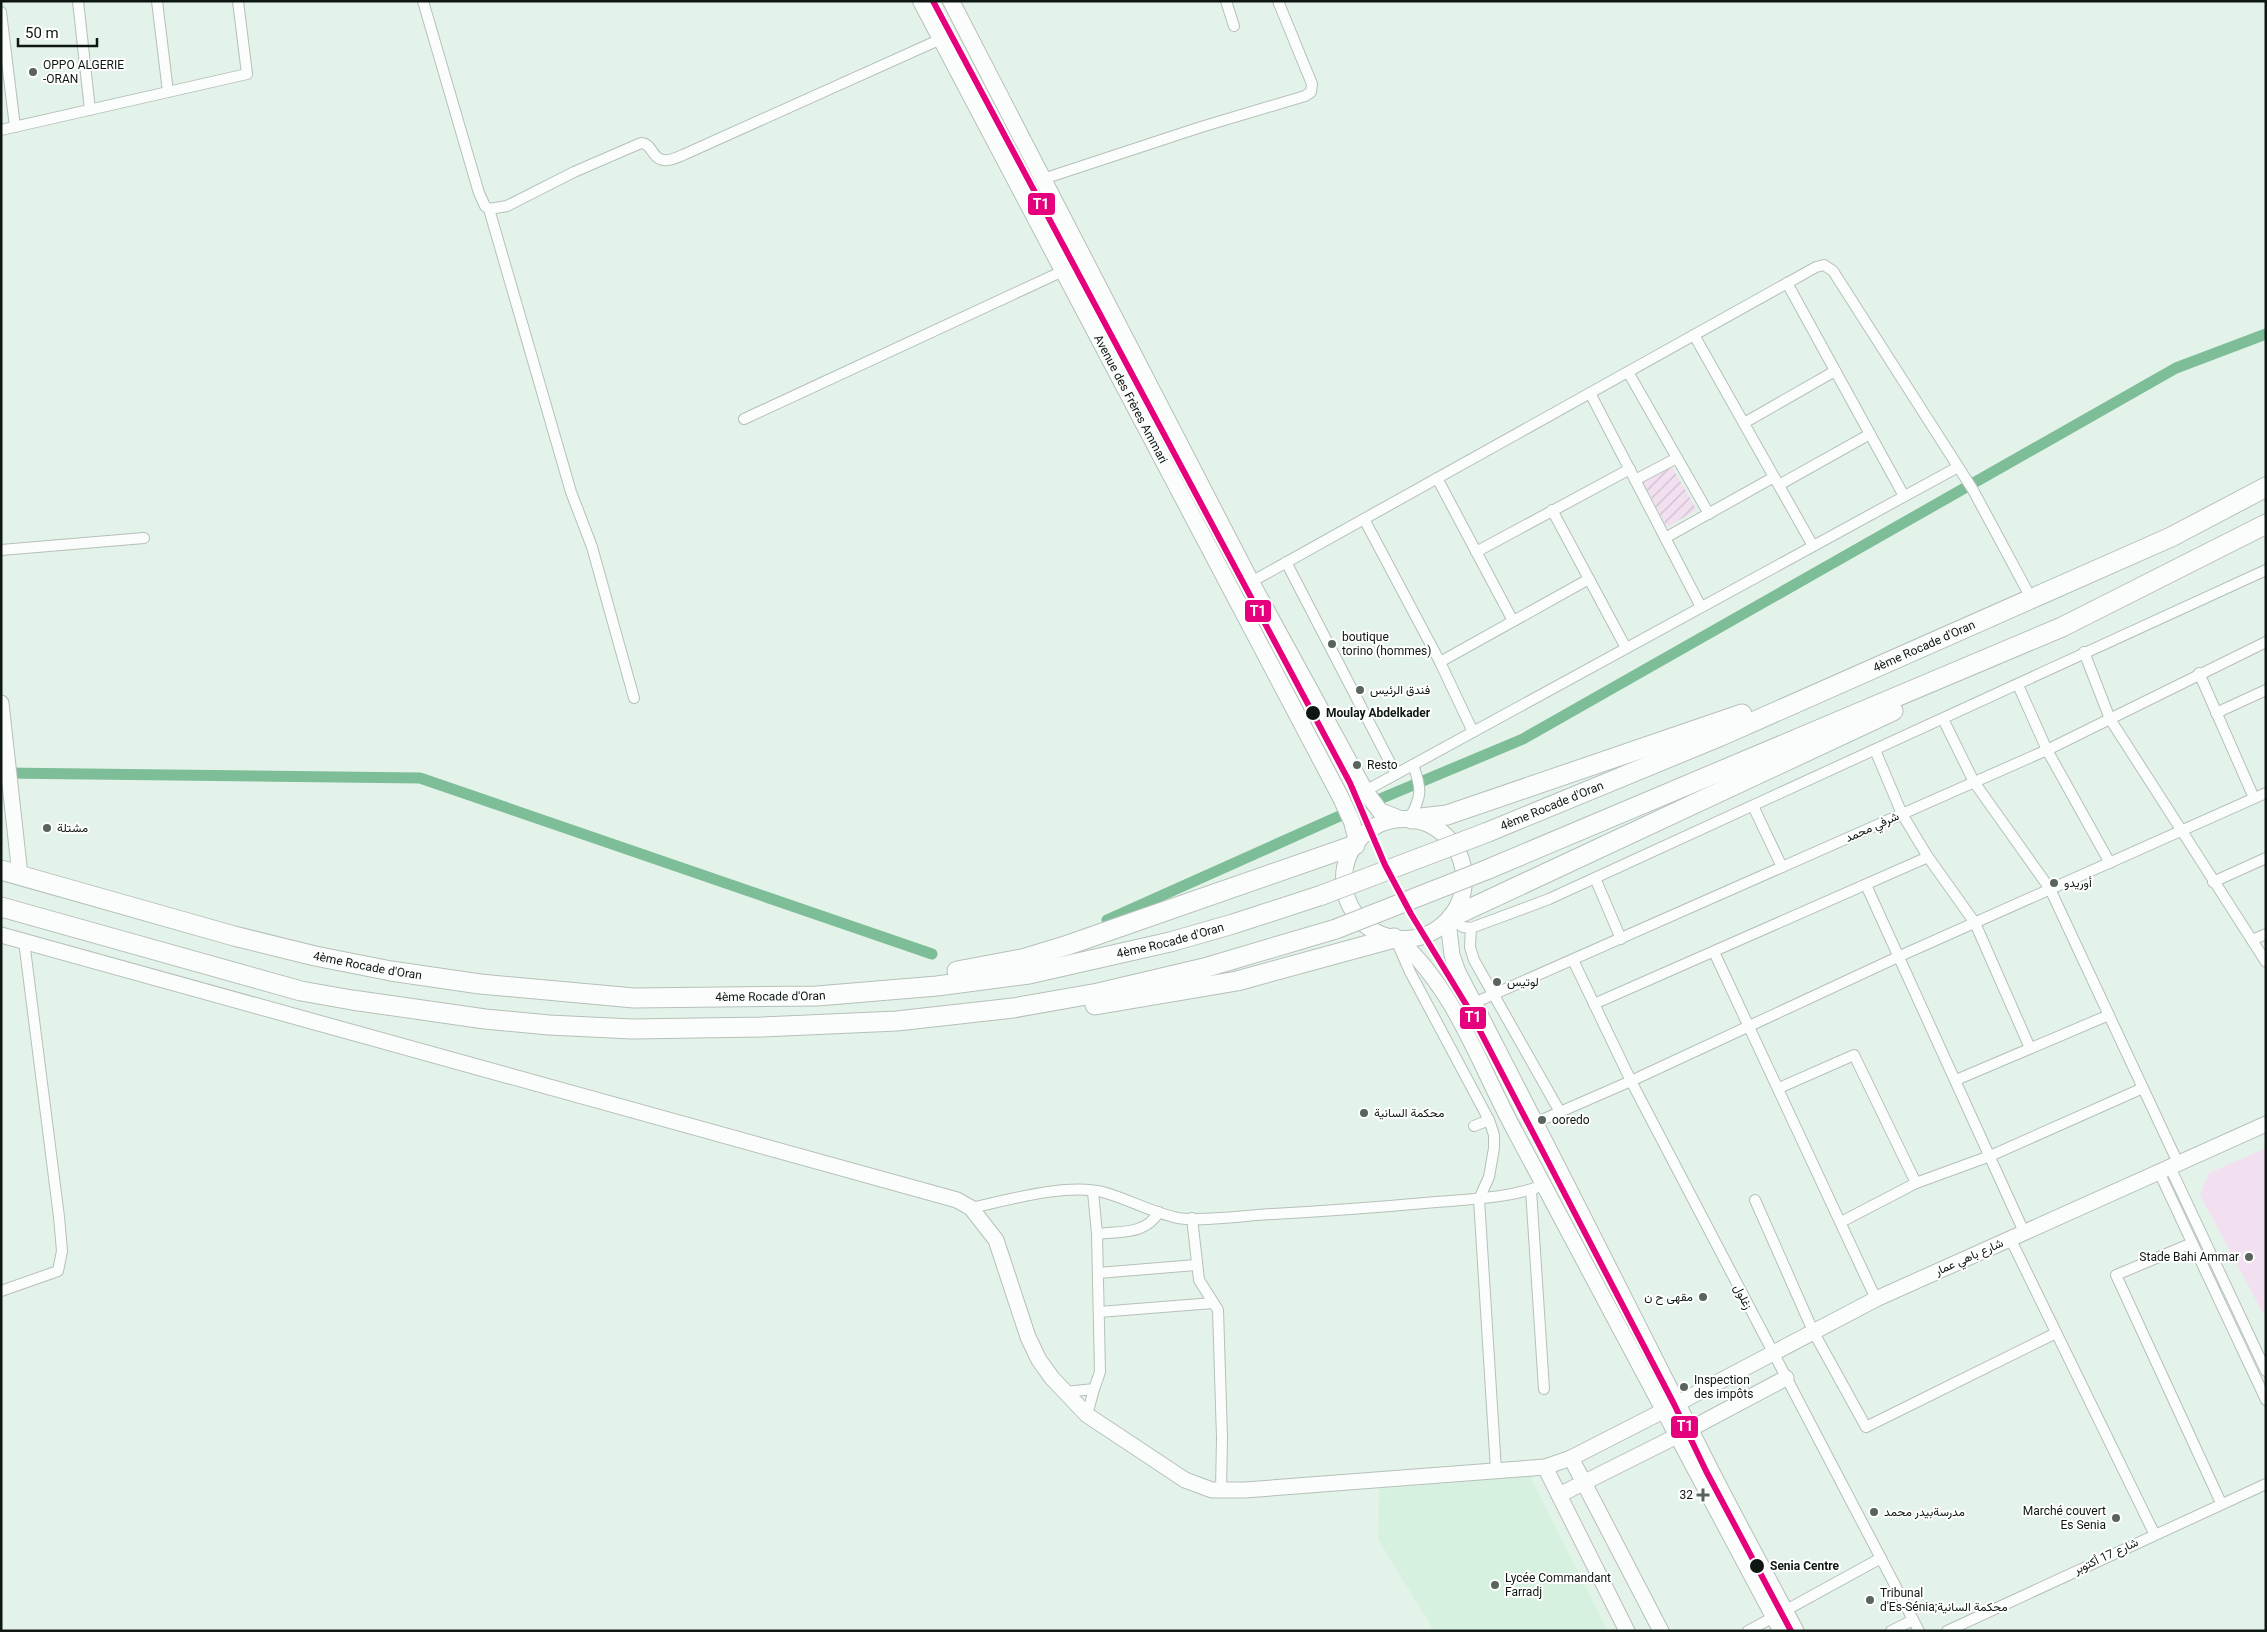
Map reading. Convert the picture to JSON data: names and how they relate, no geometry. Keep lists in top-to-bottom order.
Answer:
{
  "streets": {
    "highway": ["4ème Rocade d'Oran"],
    "main road": ["Avenue des Frères Ammari", "شارع باهي عمار"],
    "street": ["شرفي محمد", "زغلول", "شارع 17 أكتوبر"]
  },
  "crossings": [
    ["شرفي محمد", "زغلول"],
    ["شارع باهي عمار", "زغلول"]
  ],
  "places": {
    "other": [
      "OPPO ALGERIE -ORAN",
      "boutique torino (hommes)",
      "فندق الرئيس",
      "Moulay Abdelkader",
      "Resto",
      "مشتلة",
      "أوريدو",
      "لوتيس",
      "محكمة السانية",
      "ooredo",
      "Stade Bahi Ammar",
      "مقهى ح ن",
      "Inspection des impôts",
      "مدرسةبيدر محمد",
      "Marché couvert Es Senia",
      "Senia Centre",
      "Lycée Commandant Farradj",
      "Tribunal d'Es-Sénia;محكمة السانية"
    ],
    "health": ["32"]
  },
  "lines": ["transit line T1"],
  "scale_bar": "50 m"
}
